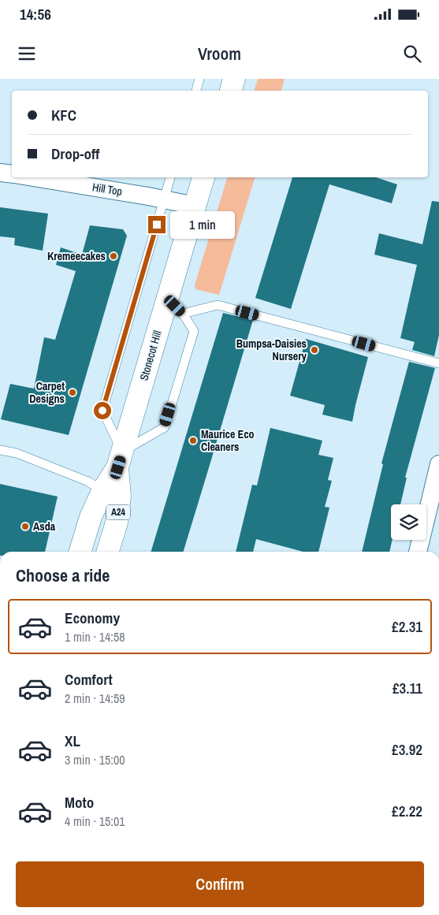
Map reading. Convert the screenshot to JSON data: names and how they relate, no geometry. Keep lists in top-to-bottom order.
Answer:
{
  "streets": {
    "main road": ["Stonecot Hill", "A24"],
    "street": ["Hill Top"]
  },
  "crossings": [
    ["Hill Top", "Stonecot Hill"]
  ],
  "places": [
    "Kremeecakes",
    "Bumpsa-Daisies Nursery",
    "Carpet Designs",
    "Maurice Eco Cleaners",
    "Asda"
  ],
  "page": {
    "status": "14:56",
    "header": "Vroom",
    "banner": ["KFC", "Drop-off"],
    "bubble": "1 min",
    "heading": "Choose a ride",
    "list": [
      {
        "name": "Economy",
        "note": "1 min · 14:58",
        "value": "£2.31"
      },
      {
        "name": "Comfort",
        "note": "2 min · 14:59",
        "value": "£3.11"
      },
      {
        "name": "XL",
        "note": "3 min · 15:00",
        "value": "£3.92"
      },
      {
        "name": "Moto",
        "note": "4 min · 15:01",
        "value": "£2.22"
      }
    ],
    "buttons": "Confirm"
  }
}
